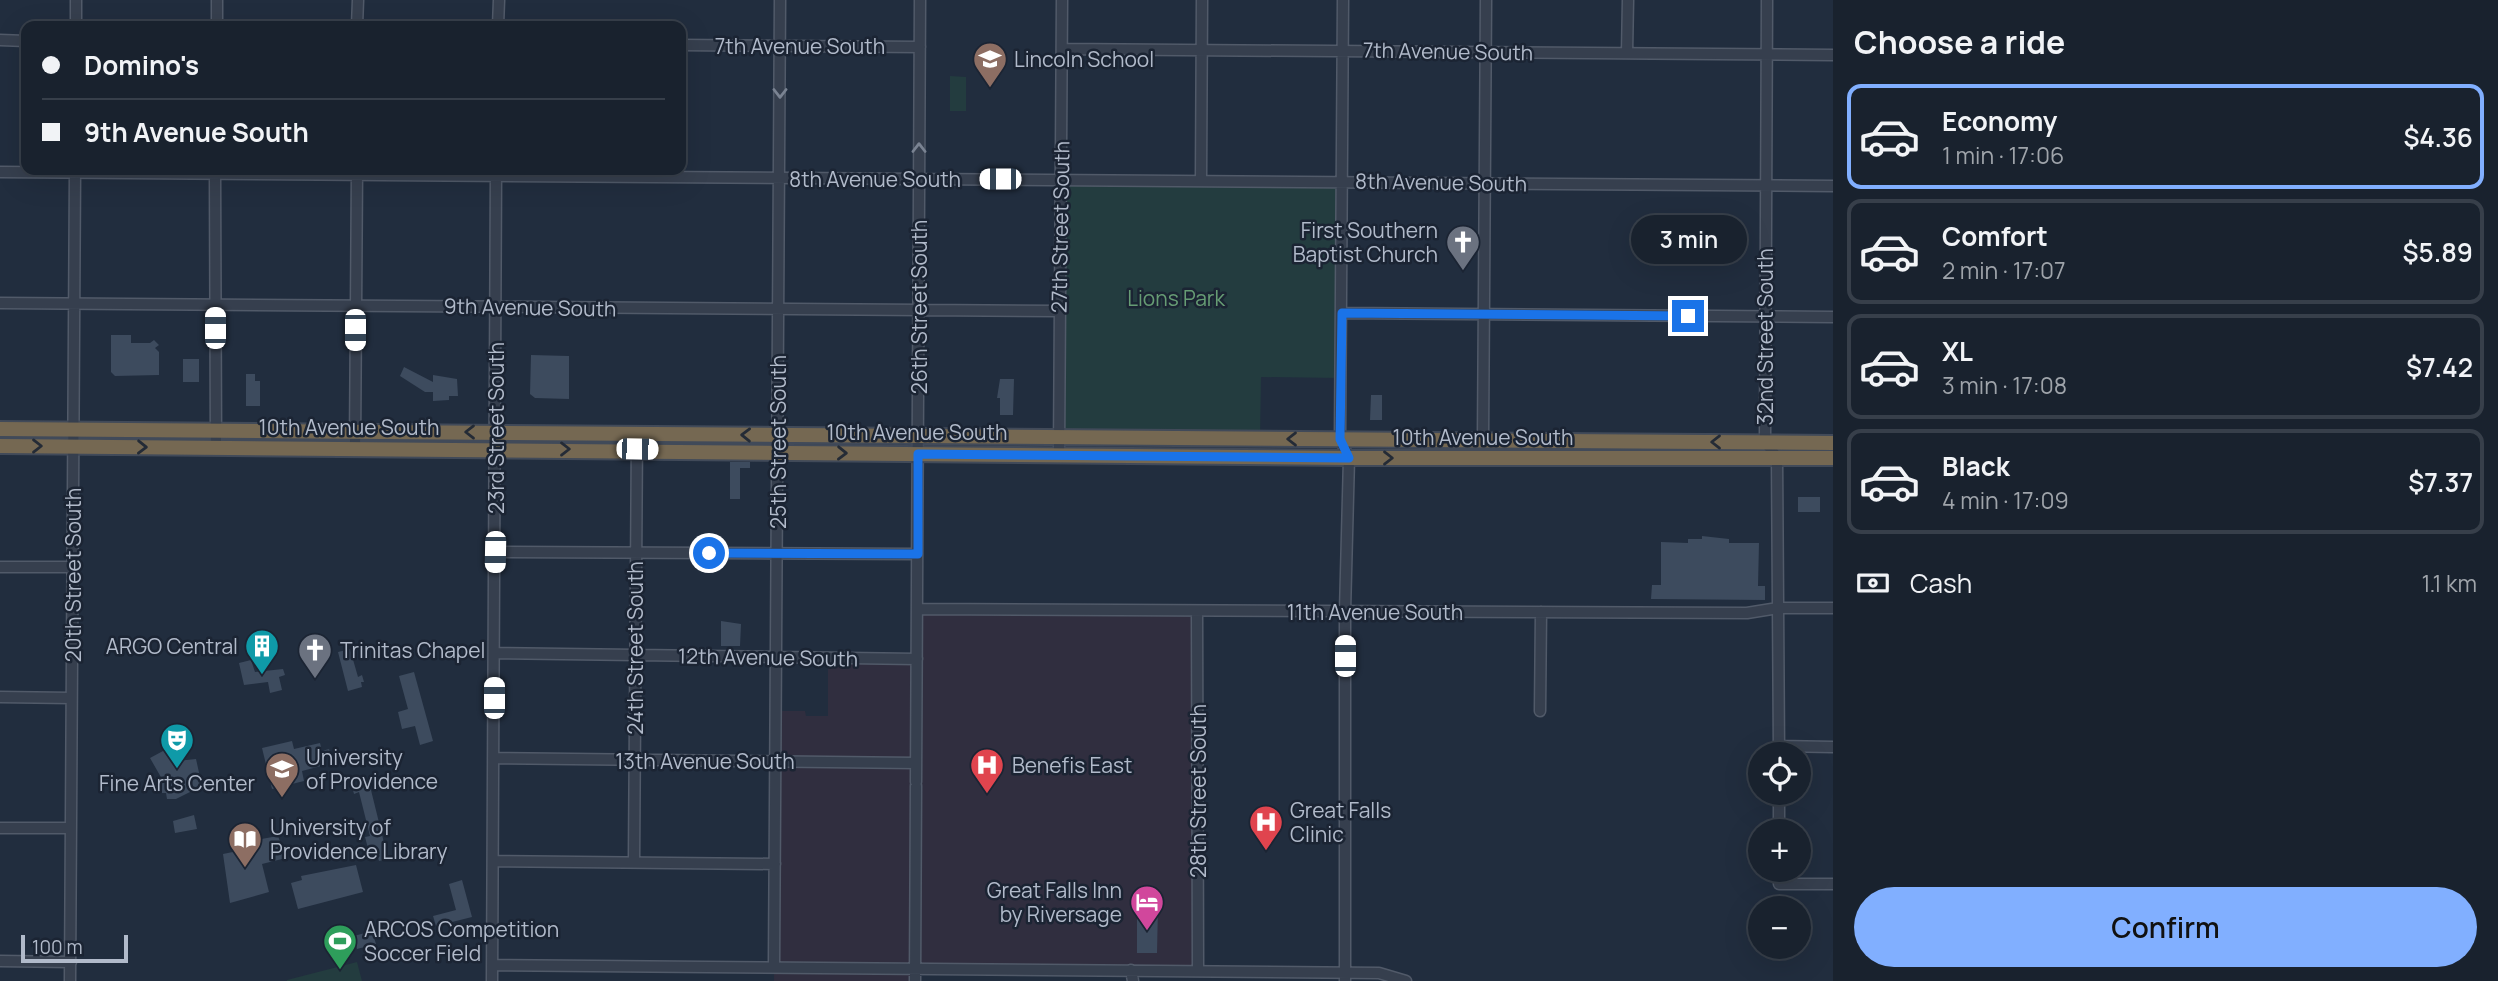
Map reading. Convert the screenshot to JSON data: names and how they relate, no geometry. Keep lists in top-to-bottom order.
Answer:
{
  "streets": {
    "highway": ["10th Avenue South"],
    "street": [
      "7th Avenue South",
      "8th Avenue South",
      "27th Street South",
      "9th Avenue South",
      "26th Street South",
      "32nd Street South",
      "23rd Street South",
      "25th Street South",
      "20th Street South",
      "11th Avenue South",
      "24th Street South",
      "12th Avenue South",
      "13th Avenue South",
      "28th Street South"
    ]
  },
  "crossings": [
    ["7th Avenue South", "27th Street South"],
    ["7th Avenue South", "26th Street South"],
    ["7th Avenue South", "32nd Street South"],
    ["7th Avenue South", "25th Street South"],
    ["8th Avenue South", "27th Street South"],
    ["8th Avenue South", "26th Street South"],
    ["8th Avenue South", "32nd Street South"],
    ["8th Avenue South", "25th Street South"],
    ["27th Street South", "9th Avenue South"],
    ["27th Street South", "10th Avenue South"],
    ["9th Avenue South", "26th Street South"],
    ["9th Avenue South", "23rd Street South"],
    ["9th Avenue South", "25th Street South"],
    ["9th Avenue South", "20th Street South"],
    ["26th Street South", "10th Avenue South"],
    ["26th Street South", "11th Avenue South"],
    ["26th Street South", "12th Avenue South"],
    ["26th Street South", "13th Avenue South"],
    ["32nd Street South", "10th Avenue South"],
    ["10th Avenue South", "23rd Street South"],
    ["10th Avenue South", "25th Street South"],
    ["10th Avenue South", "20th Street South"],
    ["10th Avenue South", "24th Street South"],
    ["23rd Street South", "12th Avenue South"],
    ["23rd Street South", "13th Avenue South"],
    ["25th Street South", "12th Avenue South"],
    ["25th Street South", "13th Avenue South"],
    ["11th Avenue South", "28th Street South"],
    ["24th Street South", "12th Avenue South"],
    ["24th Street South", "13th Avenue South"]
  ],
  "parks": ["Lions Park"],
  "places": {
    "school or university": ["Lincoln School", "University of Providence"],
    "church": ["First Southern Baptist Church", "Trinitas Chapel"],
    "building": ["ARGO Central"],
    "theatre": ["Fine Arts Center"],
    "hospital": ["Benefis East", "Great Falls Clinic"],
    "library": ["University of Providence Library"],
    "hotel": ["Great Falls Inn by Riversage"],
    "sports": ["ARCOS Competition Soccer Field"]
  },
  "scale_bar": "100 m",
  "page": {
    "heading": "Choose a ride",
    "banner": ["Domino's", "9th Avenue South"],
    "list": [
      {
        "name": "Economy",
        "note": "1 min · 17:06",
        "value": "$4.36"
      },
      {
        "name": "Comfort",
        "note": "2 min · 17:07",
        "value": "$5.89"
      },
      {
        "name": "XL",
        "note": "3 min · 17:08",
        "value": "$7.42"
      },
      {
        "name": "Black",
        "note": "4 min · 17:09",
        "value": "$7.37"
      }
    ],
    "bubble": "3 min",
    "pay": ["Cash", "1.1 km"],
    "map_buttons": ["+", "−"],
    "buttons": "Confirm",
    "scale": "100 m"
  }
}
